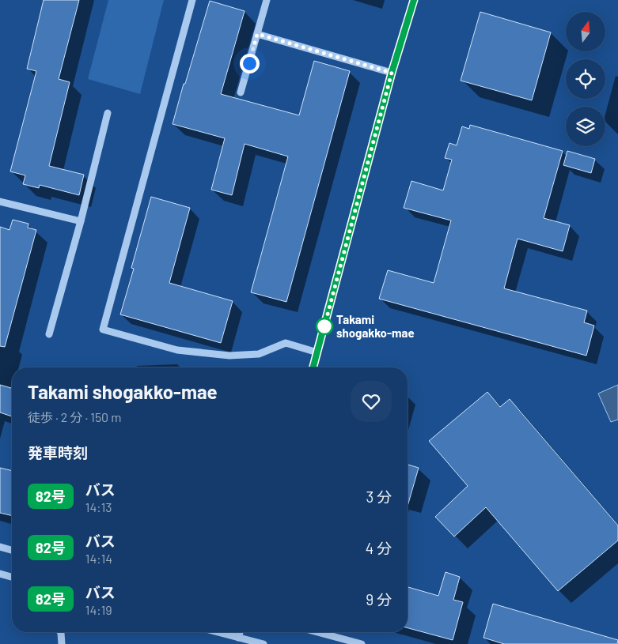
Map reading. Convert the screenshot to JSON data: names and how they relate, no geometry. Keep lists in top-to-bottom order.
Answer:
{
  "places": ["Takami shogakko-mae"],
  "lines": ["bus line 82号"],
  "north": "top",
  "page": {
    "heading": [
      ["Takami shogakko-mae", "徒歩 · 2 分 · 150 m"],
      "発車時刻"
    ],
    "list": [
      {
        "mark": "82号",
        "name": "バス",
        "note": "14:13",
        "value": "3 分"
      },
      {
        "mark": "82号",
        "name": "バス",
        "note": "14:14",
        "value": "4 分"
      },
      {
        "mark": "82号",
        "name": "バス",
        "note": "14:19",
        "value": "9 分"
      }
    ]
  }
}
